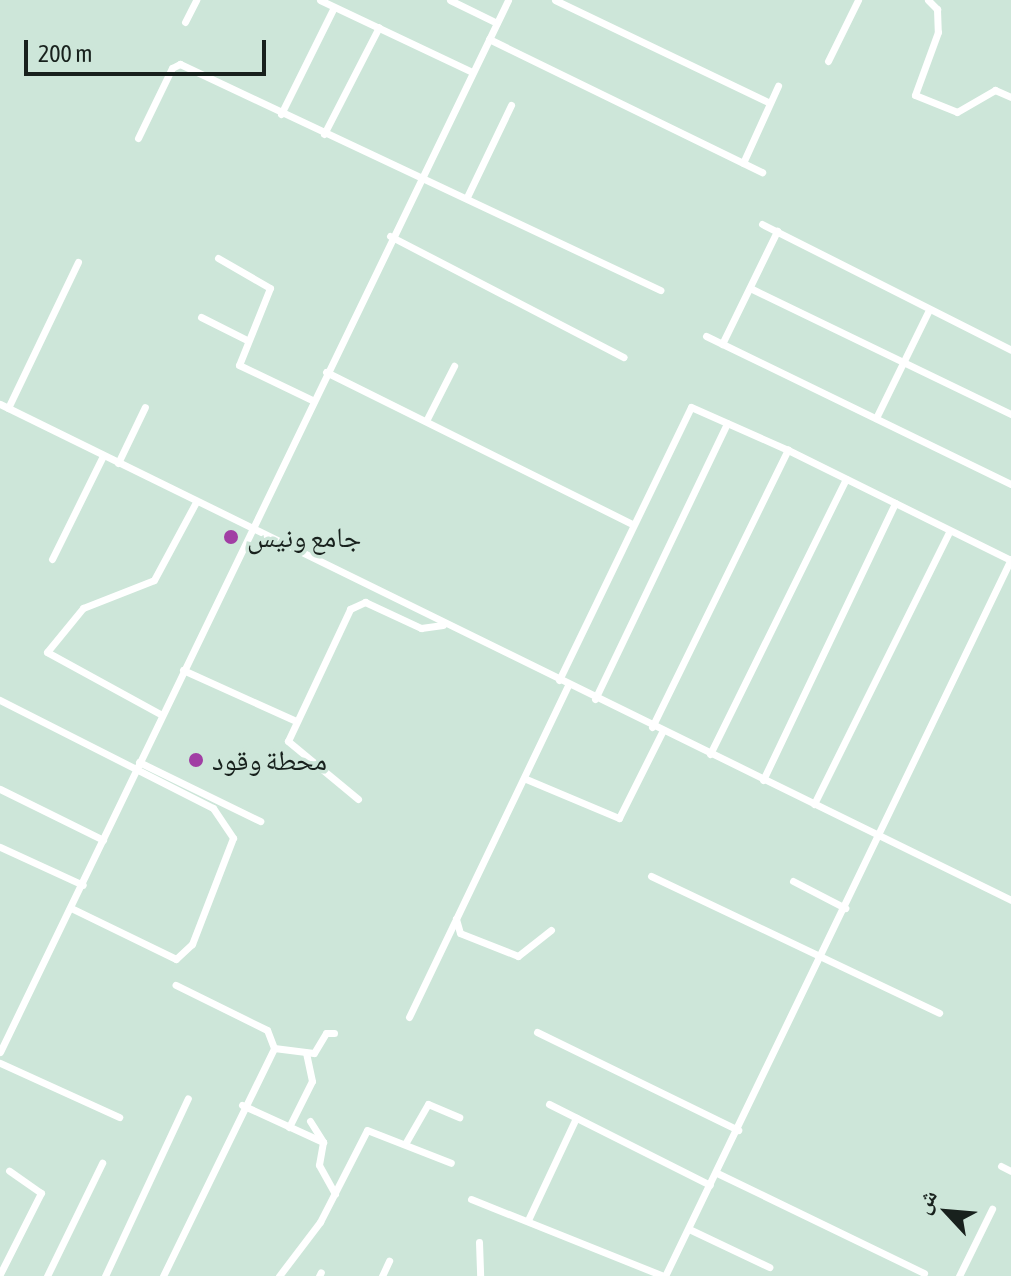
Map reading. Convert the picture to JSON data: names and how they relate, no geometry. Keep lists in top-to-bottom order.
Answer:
{
  "places": ["جامع ونيس", "محطة وقود"],
  "scale_bar": "200 m",
  "north": "top left"
}
